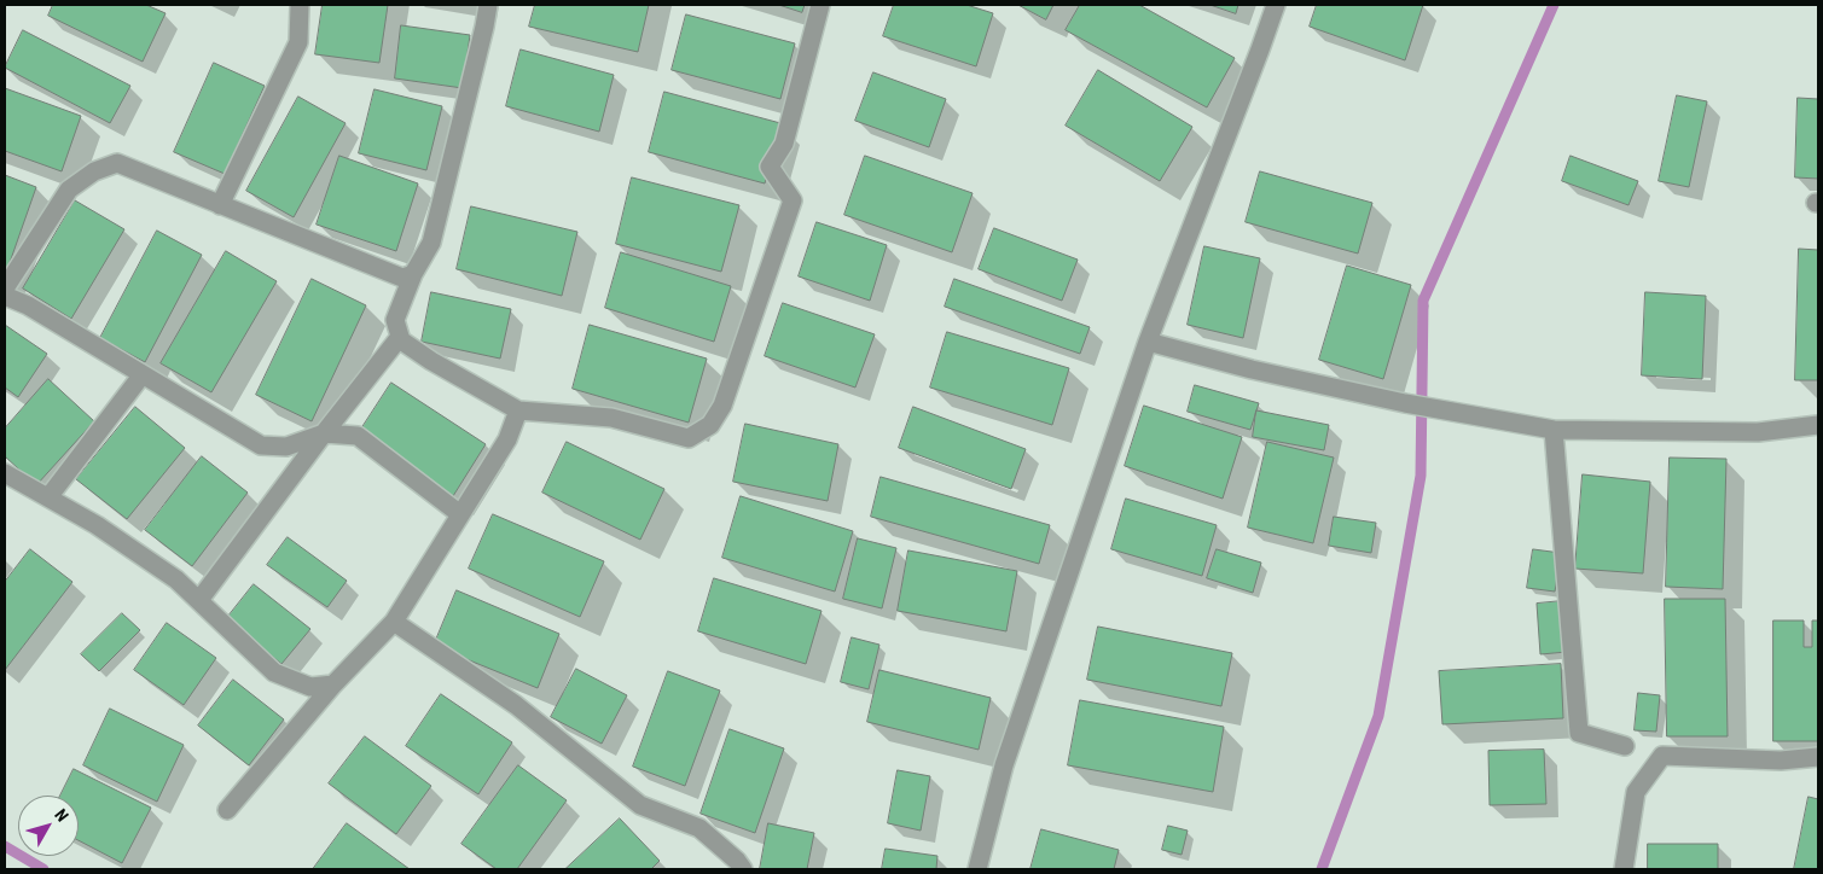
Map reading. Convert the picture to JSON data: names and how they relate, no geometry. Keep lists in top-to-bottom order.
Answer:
{
  "north": "top right"
}
